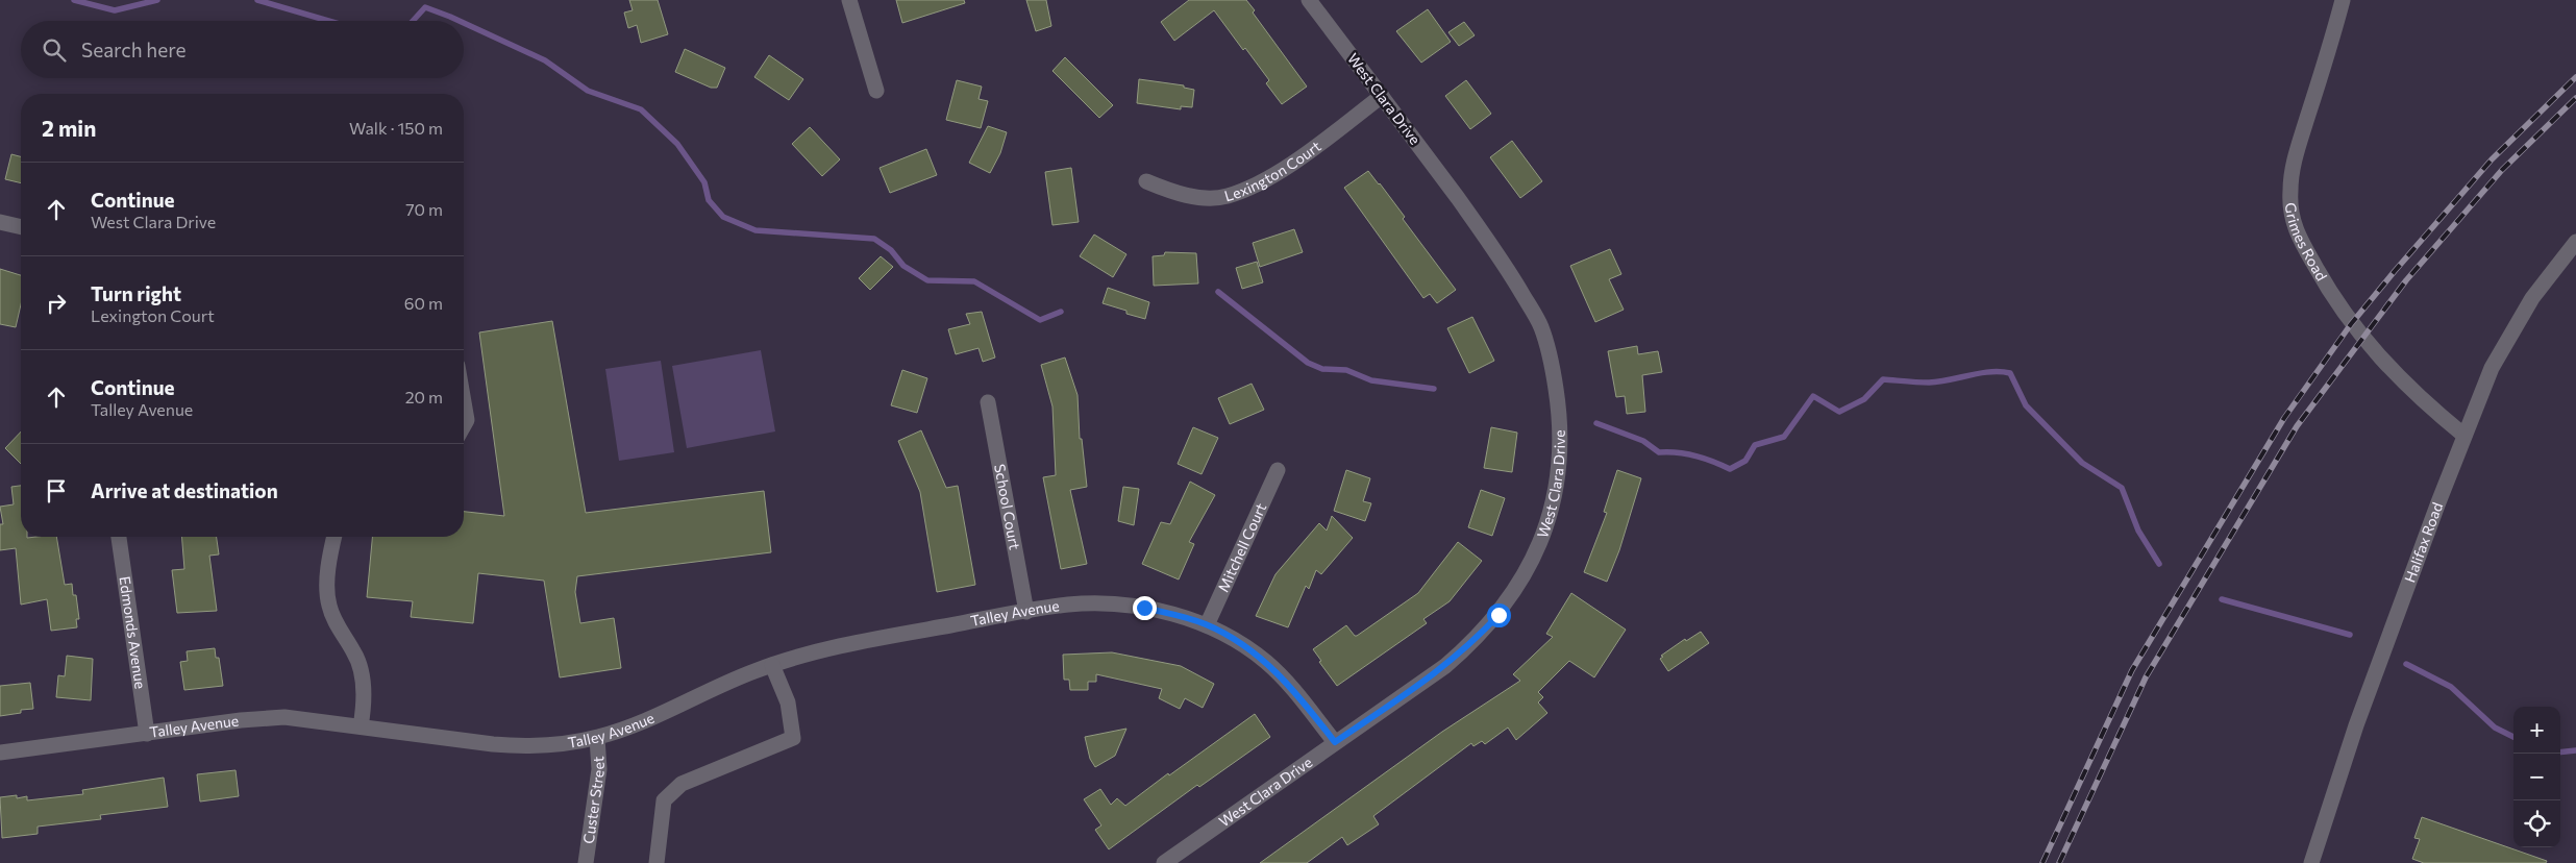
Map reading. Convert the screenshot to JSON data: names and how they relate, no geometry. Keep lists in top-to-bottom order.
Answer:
{
  "streets": {
    "street": [
      "West Clara Drive",
      "Lexington Court",
      "Grimes Road",
      "School Court",
      "Halifax Road",
      "Mitchell Court",
      "Talley Avenue",
      "Edmonds Avenue",
      "Custer Street"
    ]
  },
  "crossings": [
    ["West Clara Drive", "Lexington Court"],
    ["Grimes Road", "Halifax Road"],
    ["School Court", "Talley Avenue"],
    ["Mitchell Court", "Talley Avenue"],
    ["Talley Avenue", "Edmonds Avenue"],
    ["Talley Avenue", "Custer Street"]
  ],
  "page": {
    "search": "Search here",
    "heading": ["2 min", "Walk · 150 m"],
    "list": [
      ["Continue", "West Clara Drive", "70 m"],
      ["Turn right", "Lexington Court", "60 m"],
      ["Continue", "Talley Avenue", "20 m"],
      "Arrive at destination"
    ],
    "map_buttons": ["+", "−"]
  }
}
